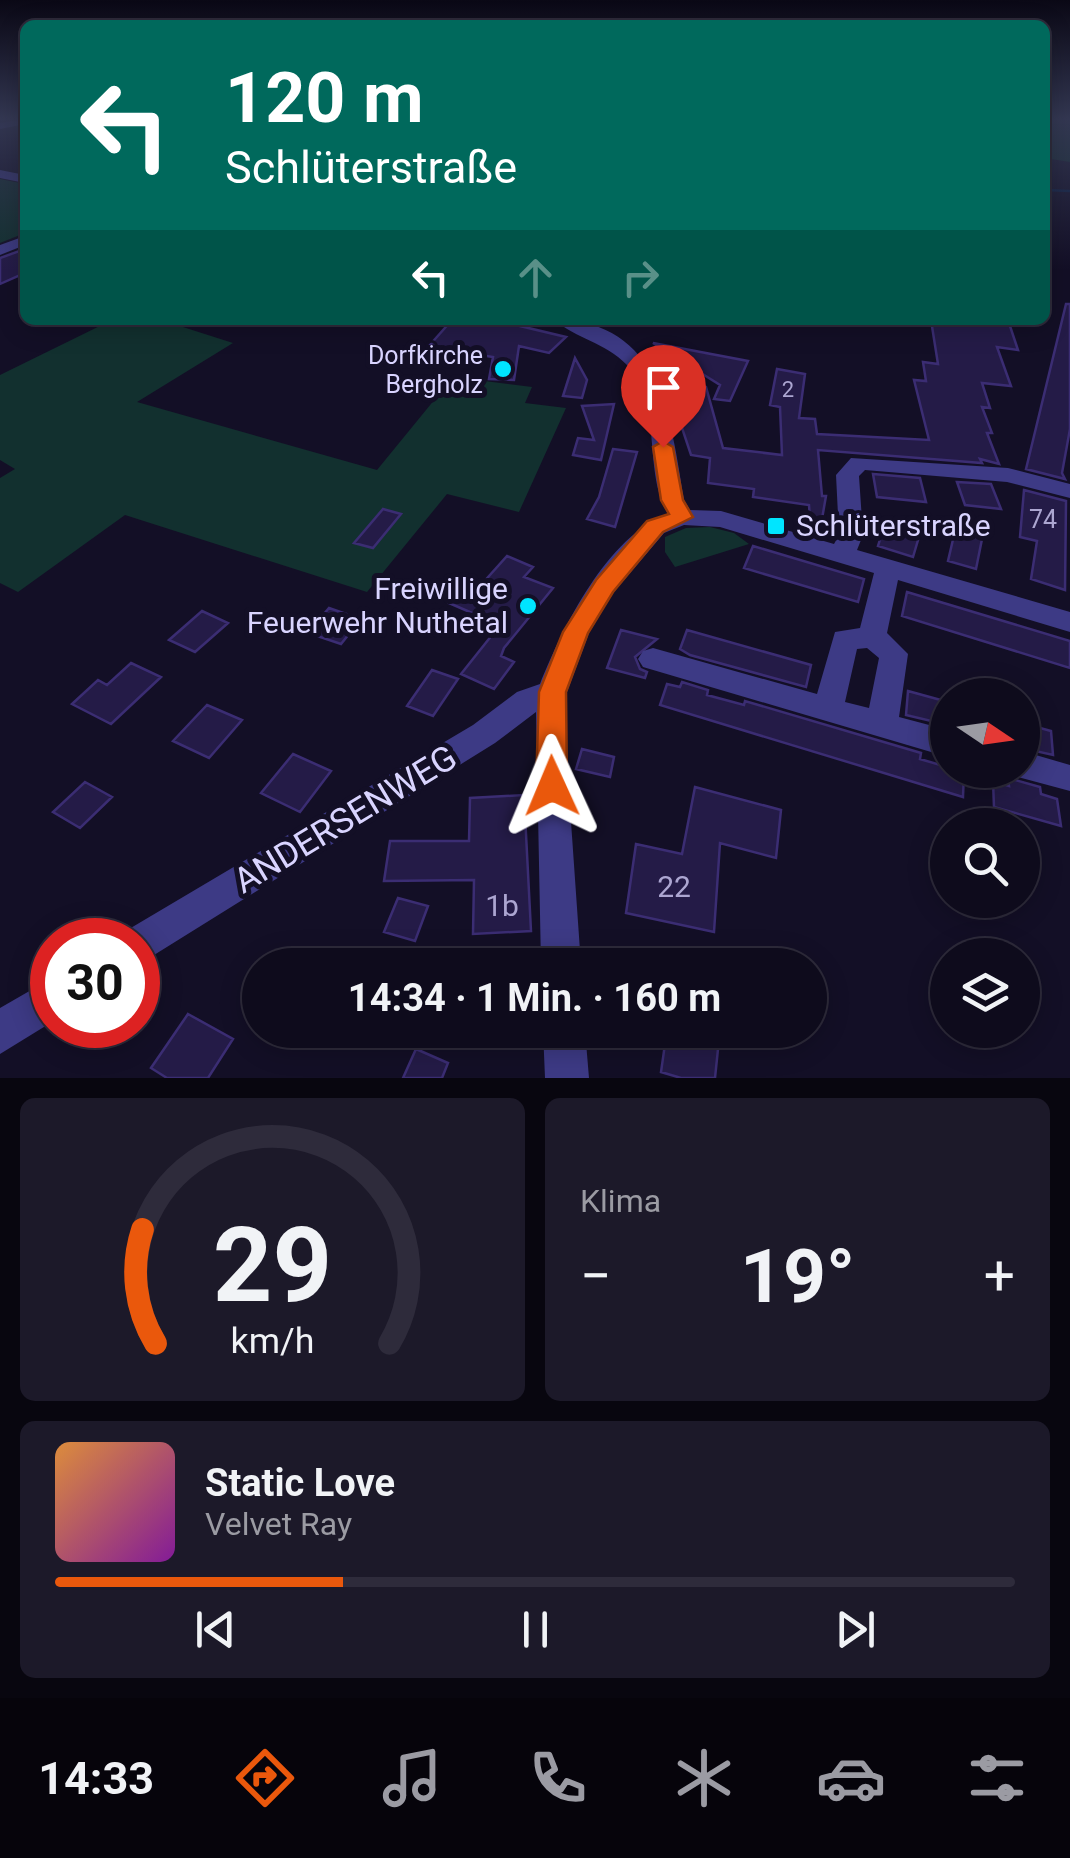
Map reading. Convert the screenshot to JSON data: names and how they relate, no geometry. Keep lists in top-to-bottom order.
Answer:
{
  "streets": {
    "street": ["ANDERSENWEG"]
  },
  "places": {
    "other": ["Dorfkirche Bergholz", "Freiwillige Feuerwehr Nuthetal"],
    "transit": ["Schlüterstraße"]
  },
  "house_numbers": [
    "2",
    "74",
    "22",
    "1b"
  ],
  "north": "right",
  "page": {
    "turn": ["120 m", "Schlüterstraße"],
    "limit": "30",
    "trip": "14:34 · 1 Min. · 160 m",
    "tile": "Klima",
    "heat": ["−", "19°", "+"],
    "song": ["Static Love", "Velvet Ray"],
    "tabs": "14:33",
    "gauge": ["29", "km/h"]
  }
}
